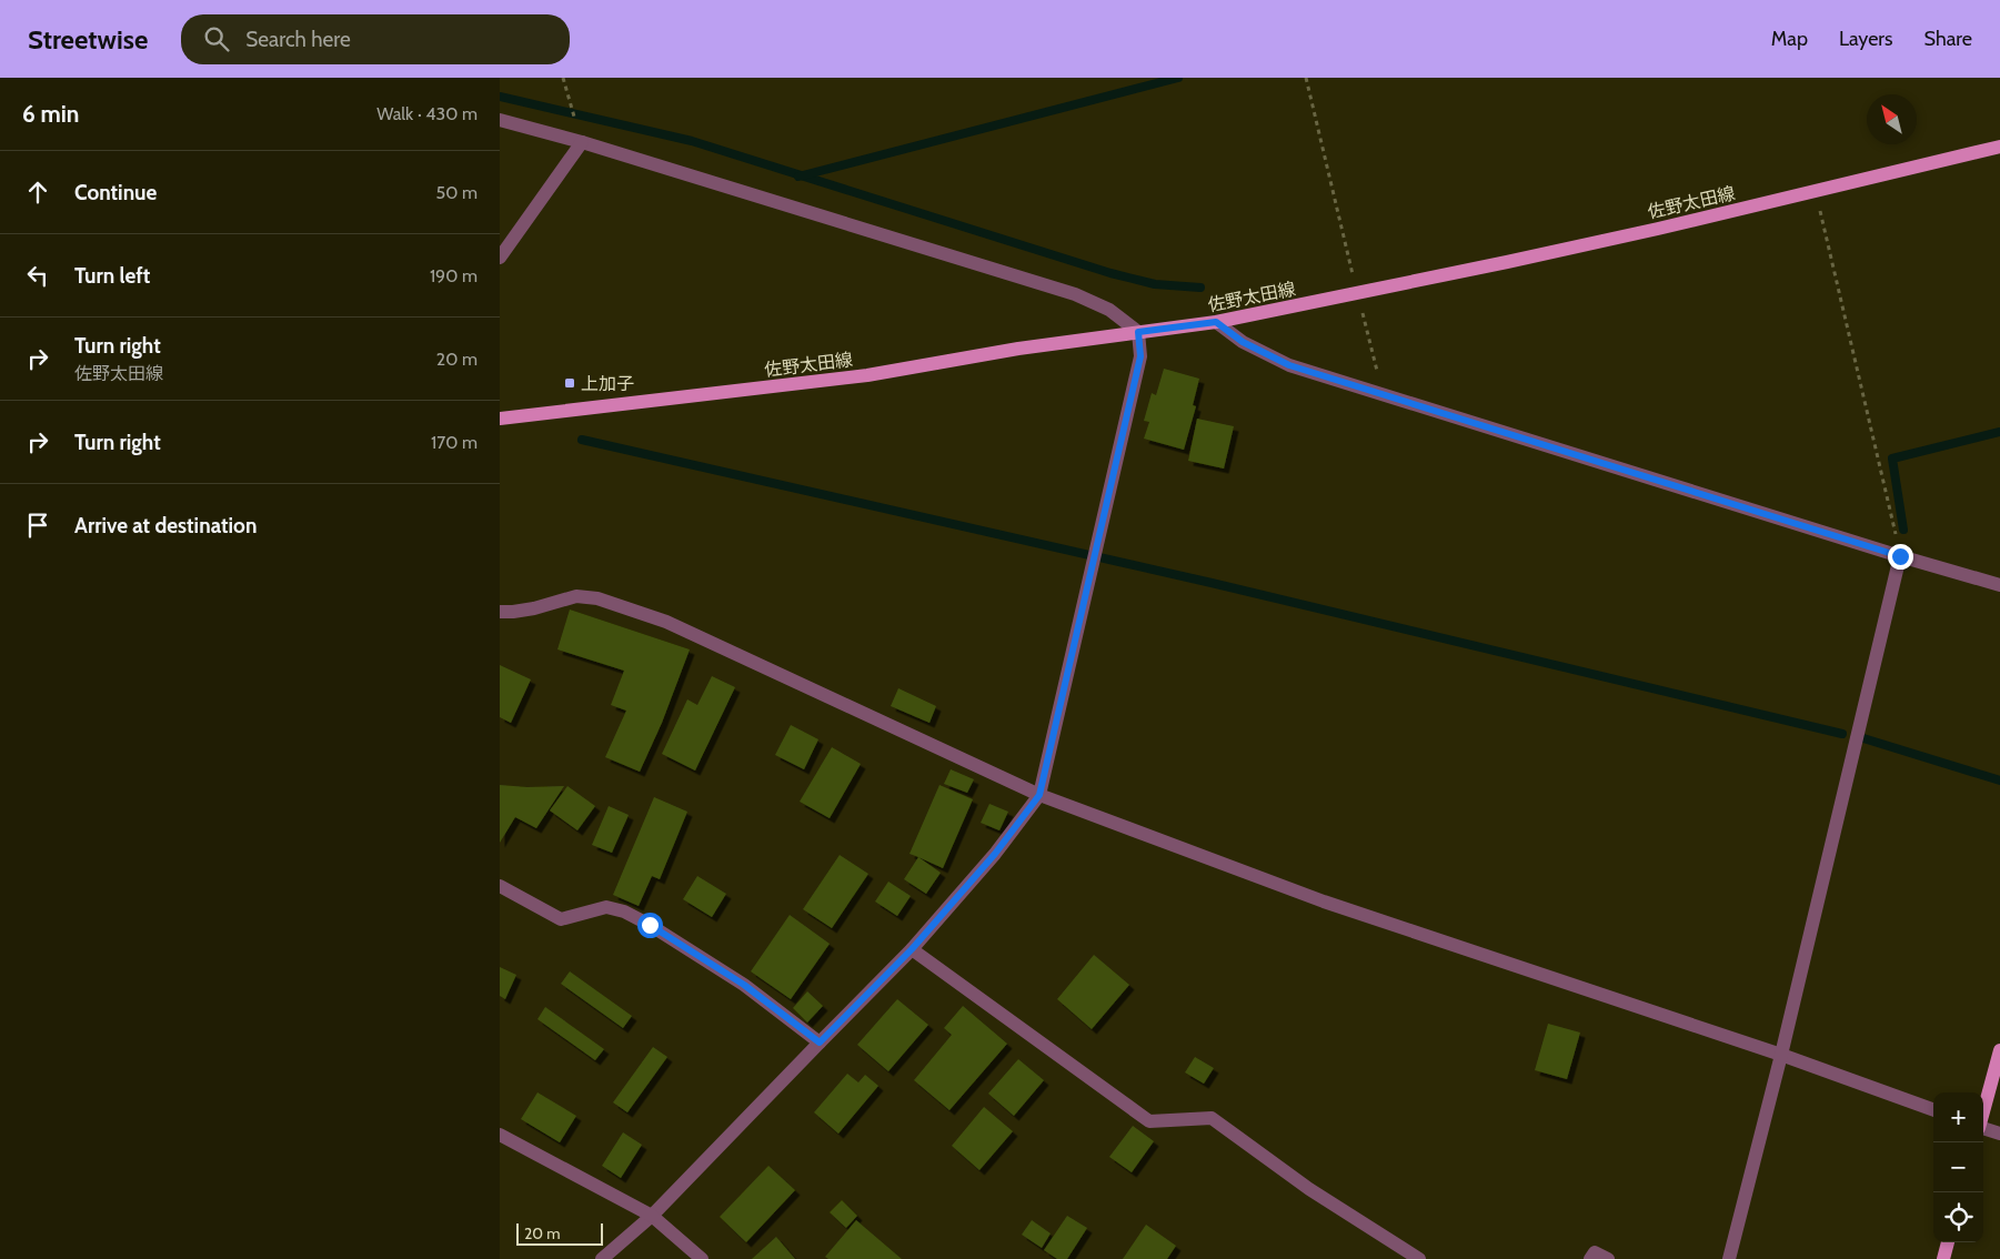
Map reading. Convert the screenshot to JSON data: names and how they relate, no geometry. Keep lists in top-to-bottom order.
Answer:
{
  "streets": {
    "main road": ["佐野太田線"]
  },
  "places": {
    "transit": ["上加子"]
  },
  "scale_bar": "20 m",
  "north": "top left",
  "page": {
    "header": "Streetwise",
    "search": "Search here",
    "nav": ["Map", "Layers", "Share"],
    "heading": ["6 min", "Walk · 430 m"],
    "list": [
      ["Continue", "50 m"],
      ["Turn left", "190 m"],
      ["Turn right", "佐野太田線", "20 m"],
      ["Turn right", "170 m"],
      "Arrive at destination"
    ],
    "map_buttons": ["+", "−"],
    "scale": "20 m"
  }
}
